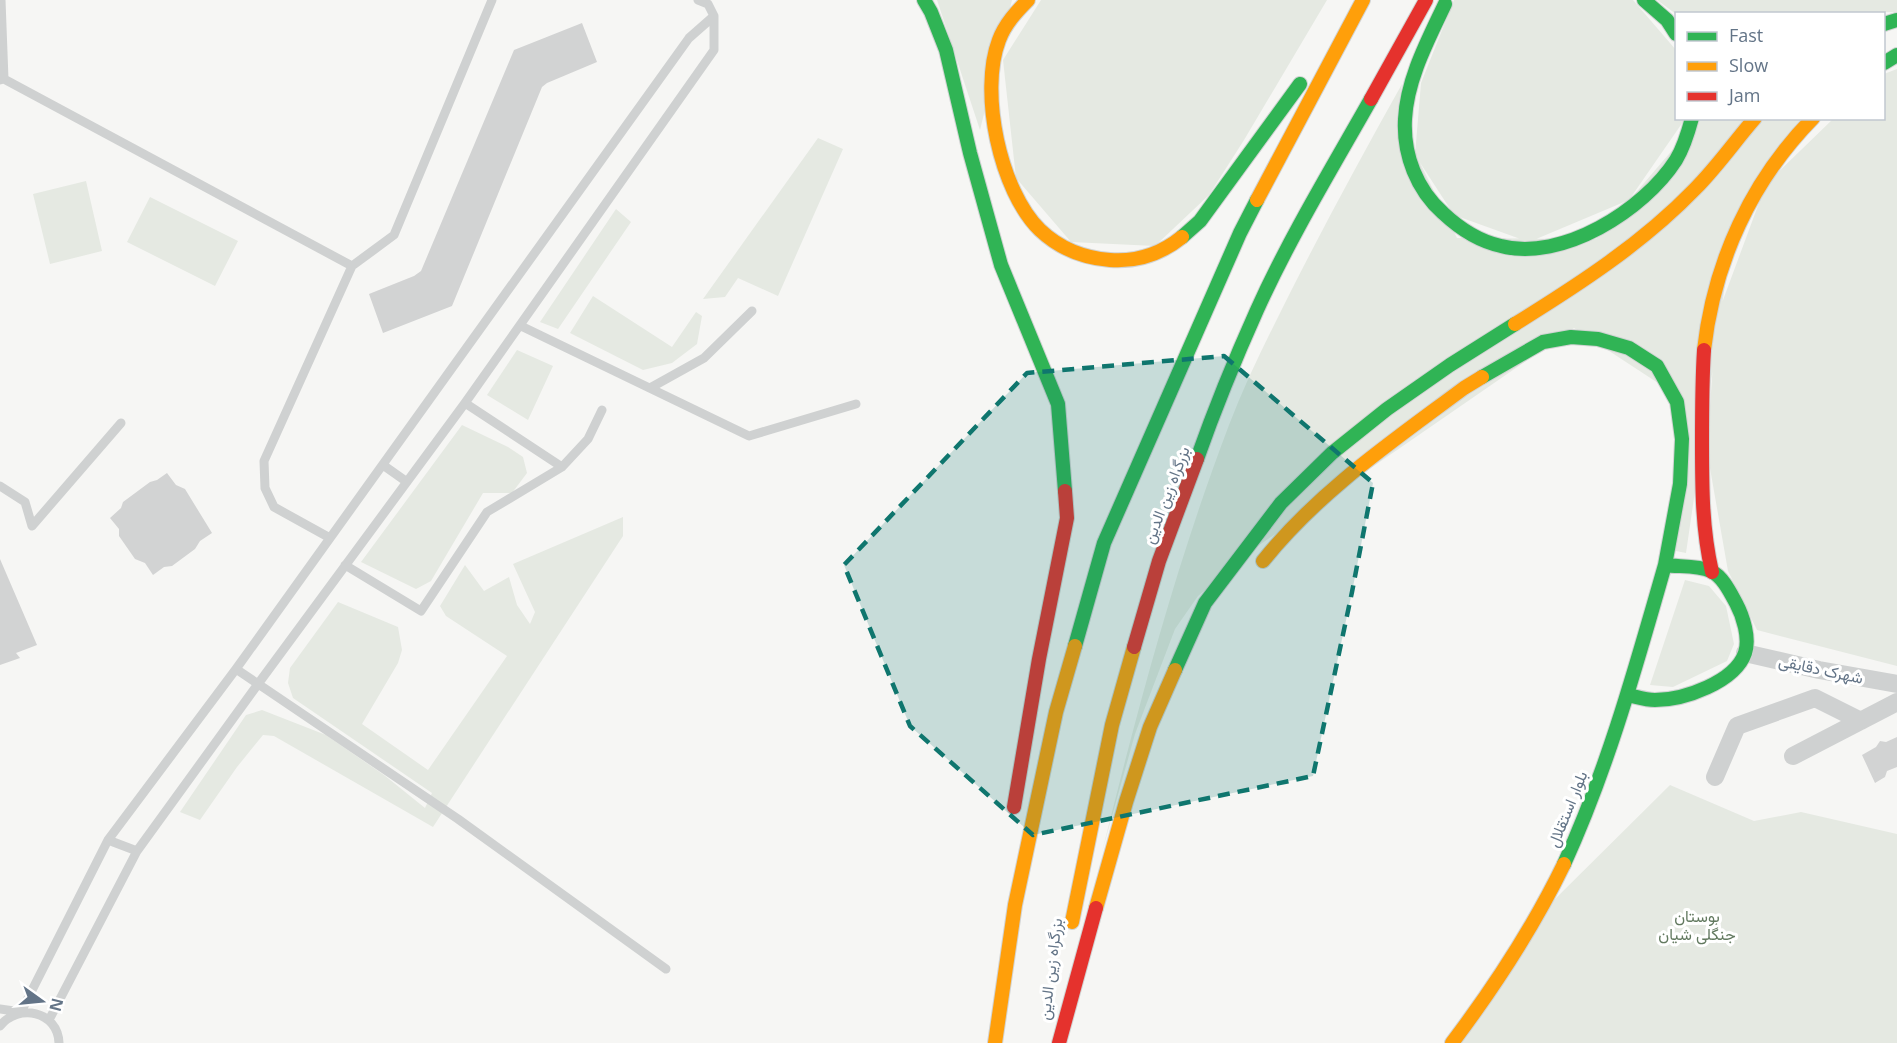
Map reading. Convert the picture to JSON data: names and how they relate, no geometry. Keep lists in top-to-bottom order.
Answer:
{
  "streets": {
    "main road": ["بزرگراه زین الدین", "بلوار استقلال"],
    "street": ["شهرک دقایقی"]
  },
  "parks": ["بوستان جنگلی شیان"],
  "legend": ["Fast", "Slow", "Jam"],
  "north": "right"
}
